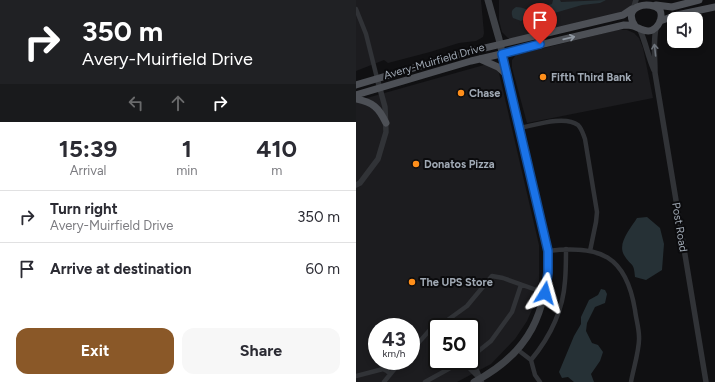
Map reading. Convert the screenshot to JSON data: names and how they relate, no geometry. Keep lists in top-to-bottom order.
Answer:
{
  "streets": {
    "main road": ["Avery-Muirfield Drive"],
    "street": ["Post Road"]
  },
  "crossings": [
    ["Avery-Muirfield Drive", "Post Road"]
  ],
  "places": [
    "Fifth Third Bank",
    "Chase",
    "Donatos Pizza",
    "The UPS Store"
  ],
  "page": {
    "turn": ["350 m", "Avery-Muirfield Drive"],
    "eta": [
      "15:39",
      "Arrival",
      "1",
      "min",
      "410",
      "m"
    ],
    "list": [
      {
        "name": "Turn right",
        "note": "Avery-Muirfield Drive",
        "value": "350 m"
      },
      {
        "name": "Arrive at destination",
        "value": "60 m"
      }
    ],
    "speed": "43 km/h",
    "limit": "50",
    "buttons": ["Exit", "Share"]
  }
}
